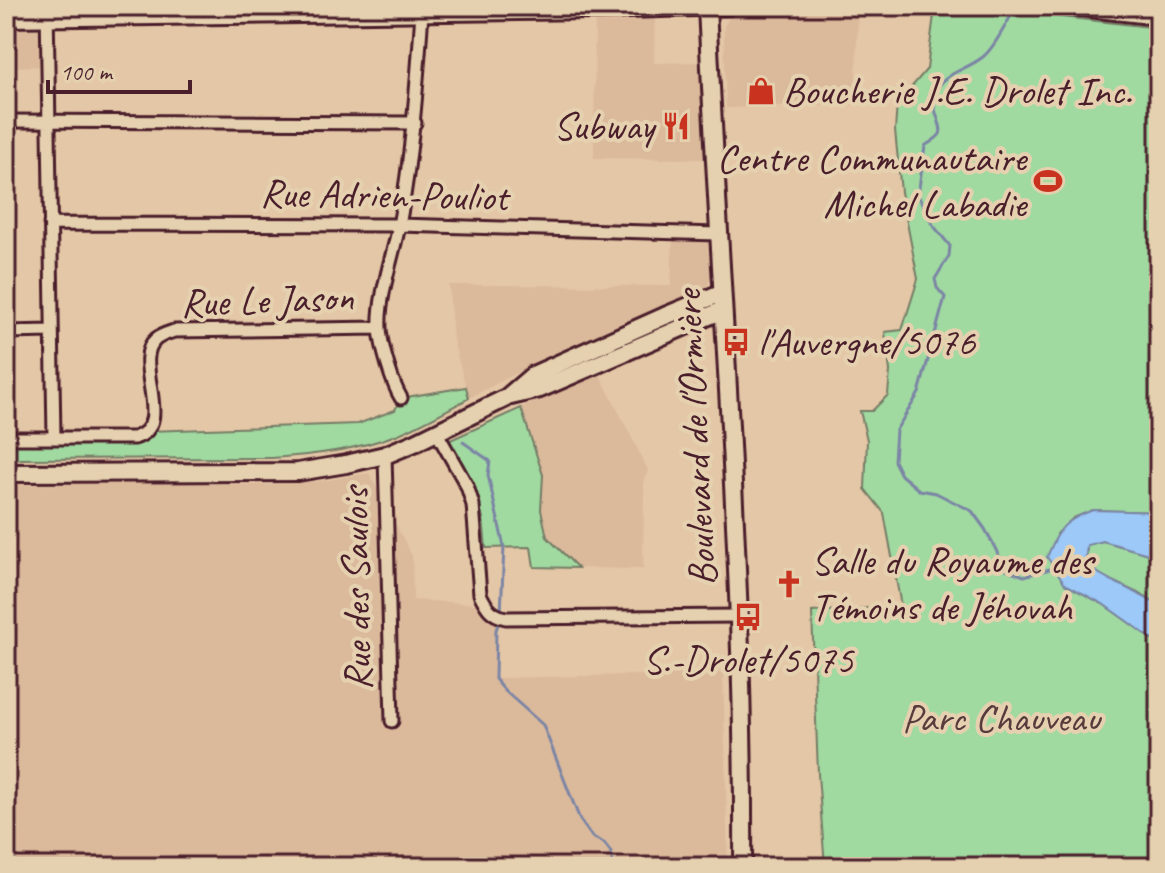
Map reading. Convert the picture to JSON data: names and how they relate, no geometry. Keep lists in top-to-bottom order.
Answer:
{
  "streets": {
    "main road": ["Boulevard de l'Ormière"],
    "street": ["Rue Adrien-Pouliot", "Rue Le Jason", "Rue des Saulois"]
  },
  "crossings": [
    ["Rue Adrien-Pouliot", "Boulevard de l'Ormière"]
  ],
  "parks": ["Parc Chauveau"],
  "places": {
    "shop": ["Boucherie J.E. Drolet Inc."],
    "restaurant": ["Subway"],
    "sports": ["Centre Communautaire Michel Labadie"],
    "bus stop": ["l'Auvergne/5076", "S.-Drolet/5075"],
    "church": ["Salle du Royaume des Témoins de Jéhovah"]
  },
  "scale_bar": "100 m"
}
